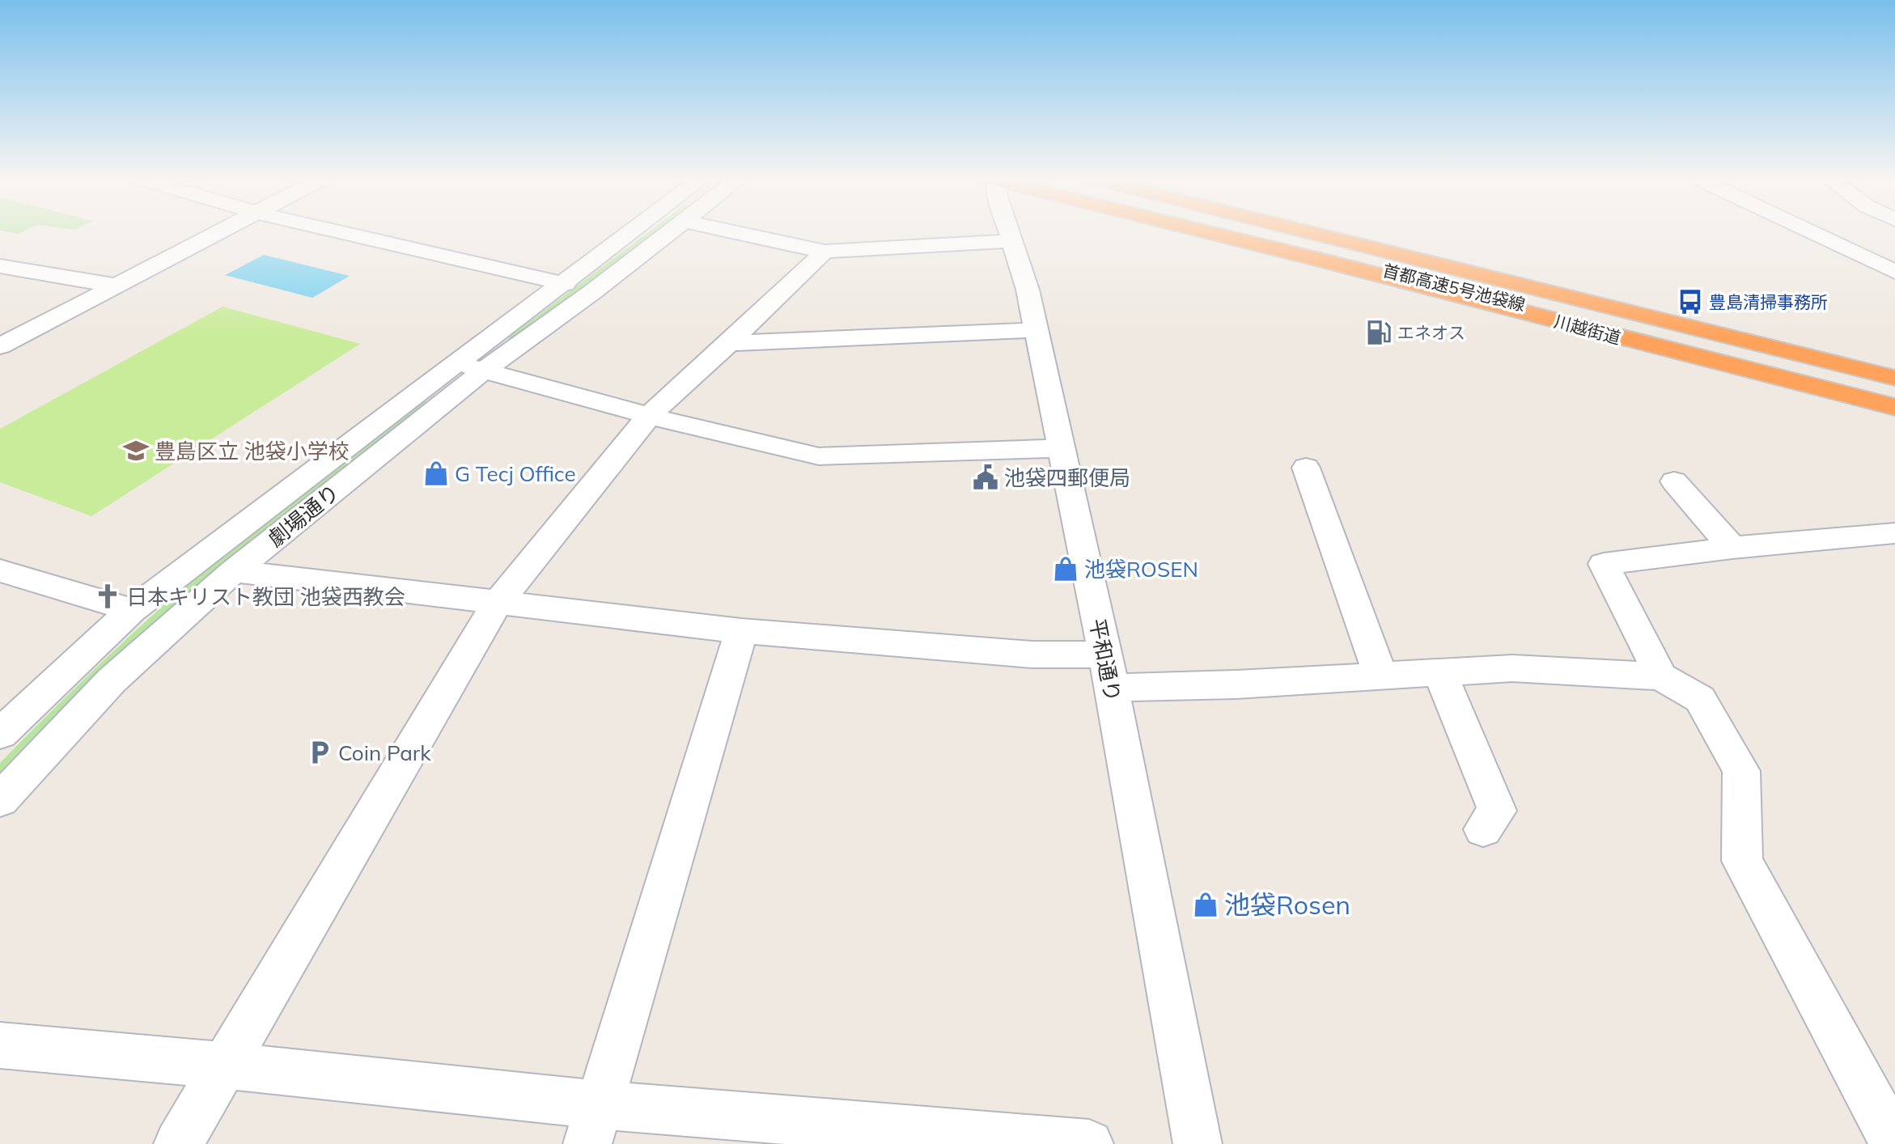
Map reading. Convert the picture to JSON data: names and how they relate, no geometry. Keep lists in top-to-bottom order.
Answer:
{
  "streets": {
    "highway": ["首都高速5号池袋線", "川越街道"],
    "street": ["劇場通り", "平和通り"]
  },
  "places": {
    "bus stop": ["豊島清掃事務所"],
    "fuel station": ["エネオス"],
    "school or university": ["豊島区立 池袋小学校"],
    "shop": ["G Tecj Office", "池袋ROSEN", "池袋Rosen"],
    "public building": ["池袋四郵便局"],
    "church": ["日本キリスト教団 池袋西教会"],
    "parking": ["Coin Park"]
  }
}
